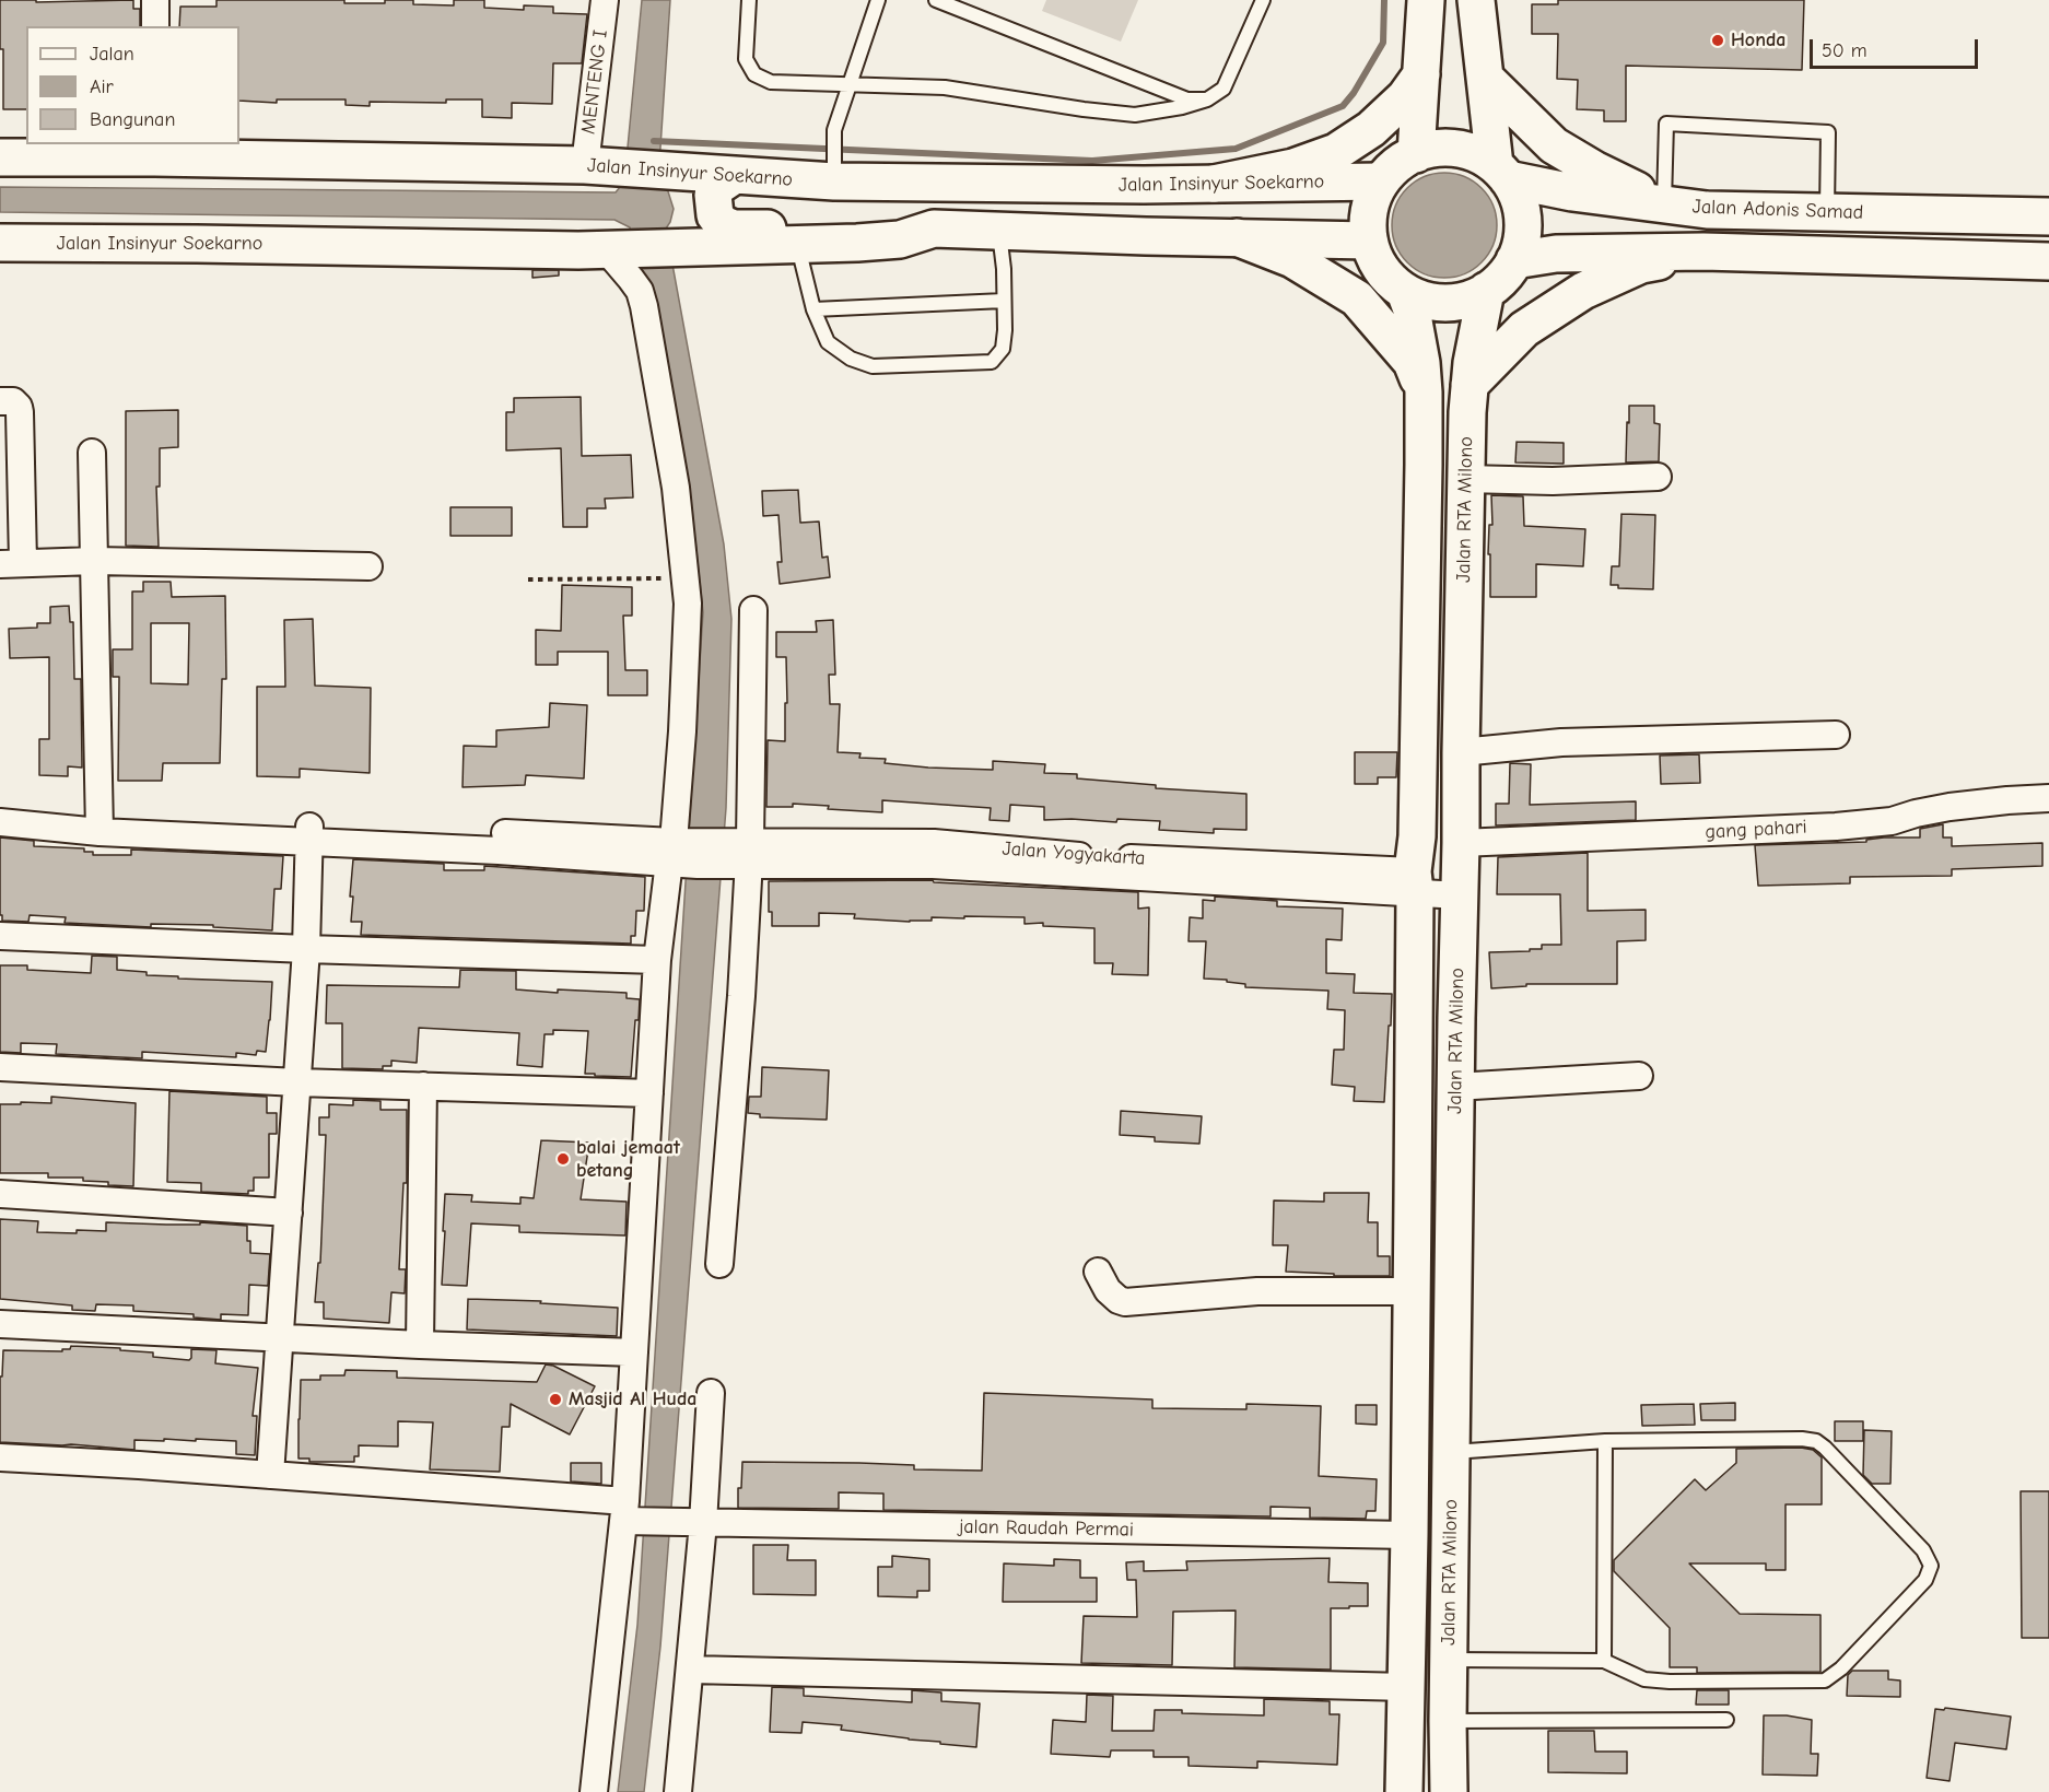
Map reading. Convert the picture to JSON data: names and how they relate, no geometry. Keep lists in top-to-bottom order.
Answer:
{
  "streets": {
    "main road": ["Jalan Insinyur Soekarno", "Jalan Adonis Samad", "Jalan RTA Milono"],
    "street": ["MENTENG I", "gang pahari", "jalan Raudah Permai"]
  },
  "crossings": [
    ["MENTENG I", "Jalan Insinyur Soekarno"],
    ["Jalan Insinyur Soekarno", "Jalan Adonis Samad"],
    ["Jalan Insinyur Soekarno", "Jalan RTA Milono"],
    ["Jalan Adonis Samad", "Jalan RTA Milono"],
    ["Jalan RTA Milono", "gang pahari"],
    ["Jalan RTA Milono", "jalan Raudah Permai"]
  ],
  "places": ["Honda", "balai jemaat betang", "Masjid Al Huda"],
  "legend": ["Jalan", "Air", "Bangunan"],
  "scale_bar": "50 m"
}
